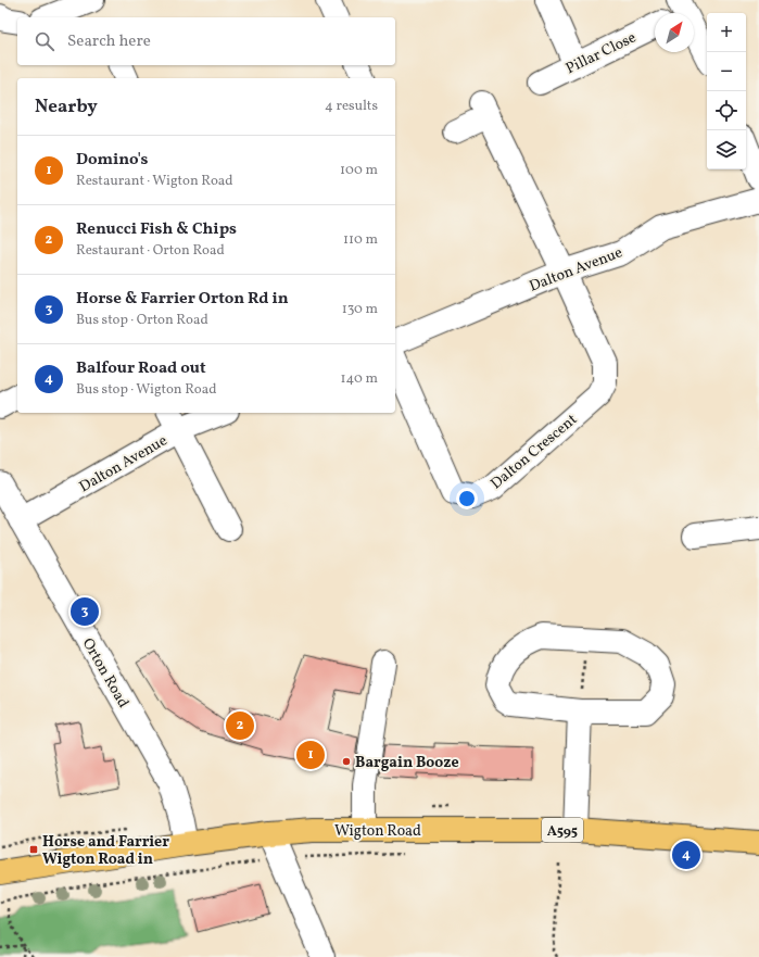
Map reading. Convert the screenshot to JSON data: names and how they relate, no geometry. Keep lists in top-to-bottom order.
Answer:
{
  "streets": {
    "main road": ["Wigton Road", "A595"],
    "street": [
      "Pillar Close",
      "Dalton Avenue",
      "Dalton Crescent",
      "Orton Road"
    ]
  },
  "crossings": [
    ["Dalton Avenue", "Dalton Crescent"],
    ["Dalton Avenue", "Orton Road"],
    ["Orton Road", "Wigton Road"]
  ],
  "places": {
    "other": ["Bargain Booze"],
    "transit": ["Horse and Farrier Wigton Road in"]
  },
  "north": "top right",
  "page": {
    "map_buttons": ["+", "−"],
    "search": "Search here",
    "heading": ["Nearby", "4 results"],
    "list": [
      {
        "mark": "1",
        "name": "Domino's",
        "note": "Restaurant · Wigton Road",
        "value": "100 m"
      },
      {
        "mark": "2",
        "name": "Renucci Fish & Chips",
        "note": "Restaurant · Orton Road",
        "value": "110 m"
      },
      {
        "mark": "3",
        "name": "Horse & Farrier Orton Rd in",
        "note": "Bus stop · Orton Road",
        "value": "130 m"
      },
      {
        "mark": "4",
        "name": "Balfour Road out",
        "note": "Bus stop · Wigton Road",
        "value": "140 m"
      }
    ],
    "pins": [
      "3",
      "2",
      "1",
      "4"
    ]
  }
}
